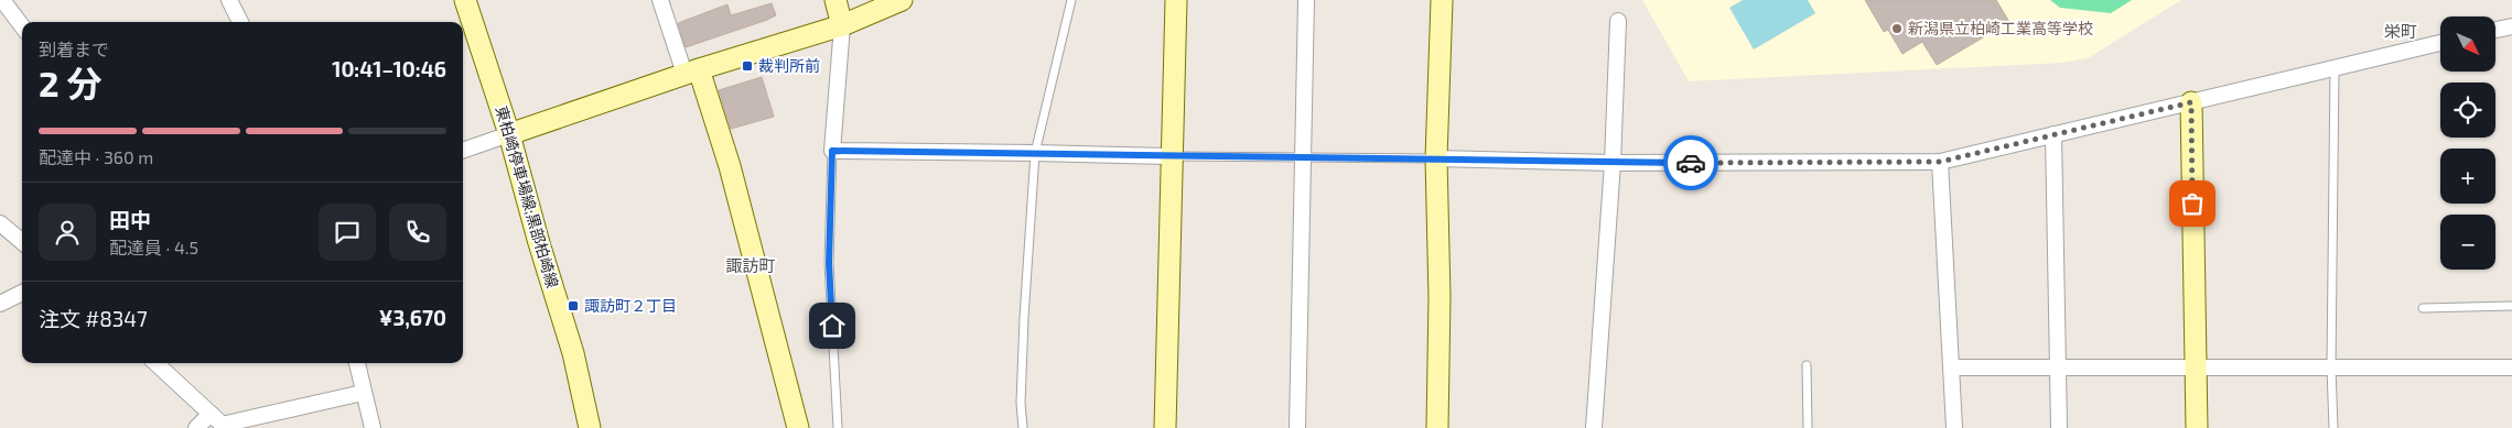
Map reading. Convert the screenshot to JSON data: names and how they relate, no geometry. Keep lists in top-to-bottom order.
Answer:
{
  "streets": {
    "street": ["東柏崎停車場線;黒部柏崎線"]
  },
  "districts": ["栄町", "諏訪町"],
  "places": {
    "other": ["新潟県立柏崎工業高等学校"],
    "transit": ["裁判所前", "諏訪町２丁目"]
  },
  "north": "bottom right",
  "page": {
    "map_buttons": ["+", "−"],
    "heading": ["2 分", "到着まで", "10:41–10:46"],
    "panel": [
      "田中",
      "配達員 · 4.5",
      "注文 #8347",
      "¥3,670"
    ],
    "bar": "配達中 · 360 m"
  }
}
